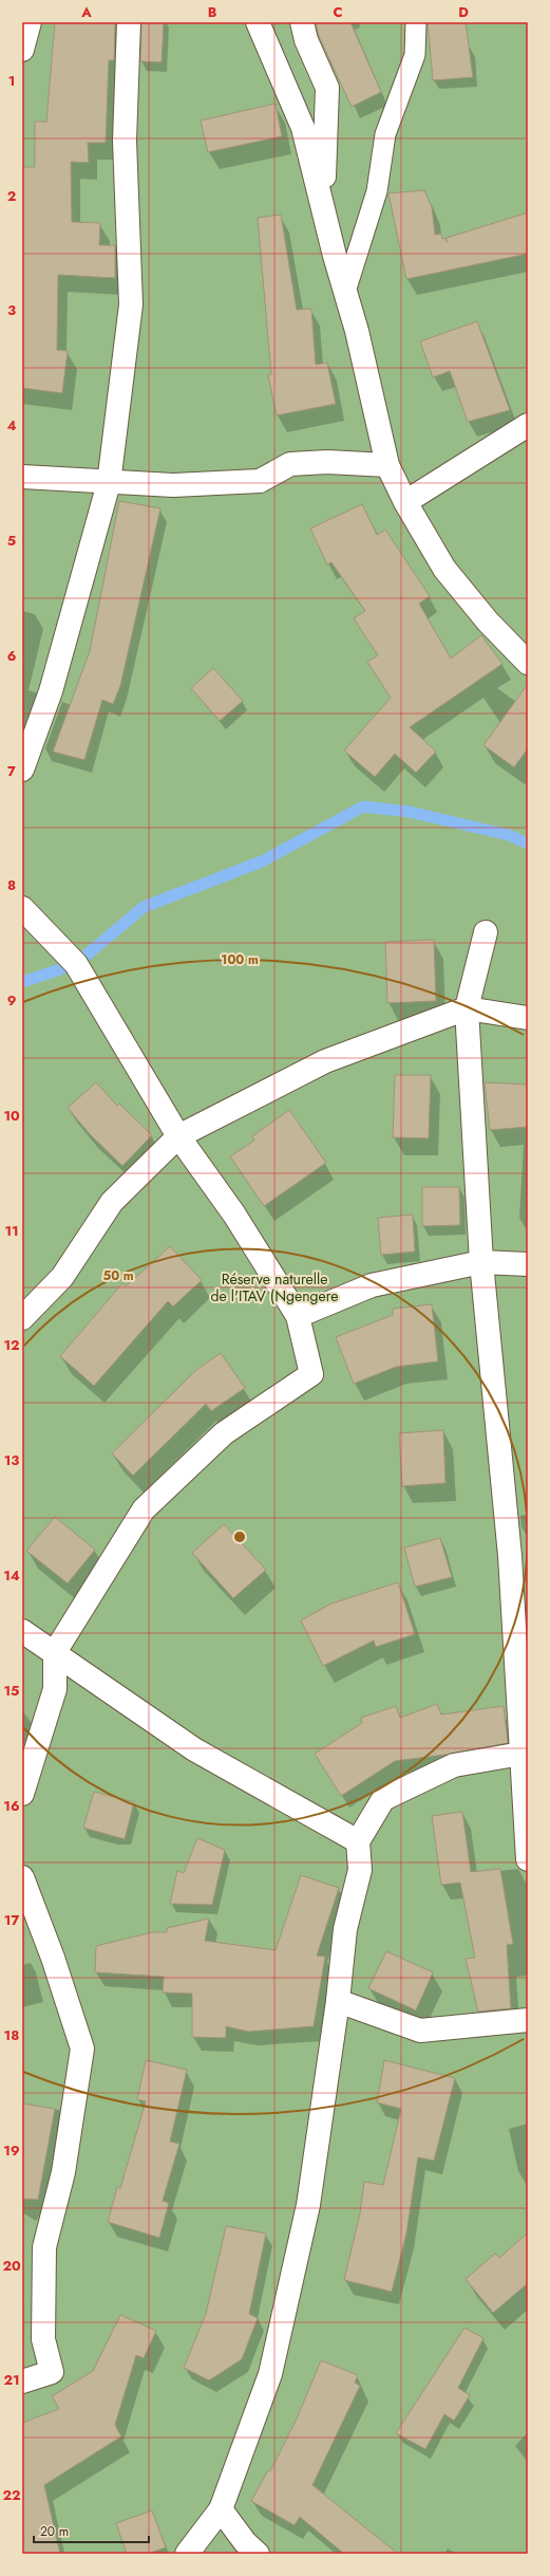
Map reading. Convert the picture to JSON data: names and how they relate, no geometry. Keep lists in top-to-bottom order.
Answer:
{
  "parks": ["Réserve naturelle de l'ITAV (Ngengere"],
  "scale_bar": "20 m",
  "grid": {
    "columns": [
      "A",
      "B",
      "C",
      "D"
    ],
    "rows": [
      "1",
      "2",
      "3",
      "4",
      "5",
      "6",
      "7",
      "8",
      "9",
      "10",
      "11",
      "12",
      "13",
      "14",
      "15",
      "16",
      "17",
      "18",
      "19",
      "20",
      "21",
      "22"
    ]
  },
  "rings": ["100 m", "50 m"]
}
